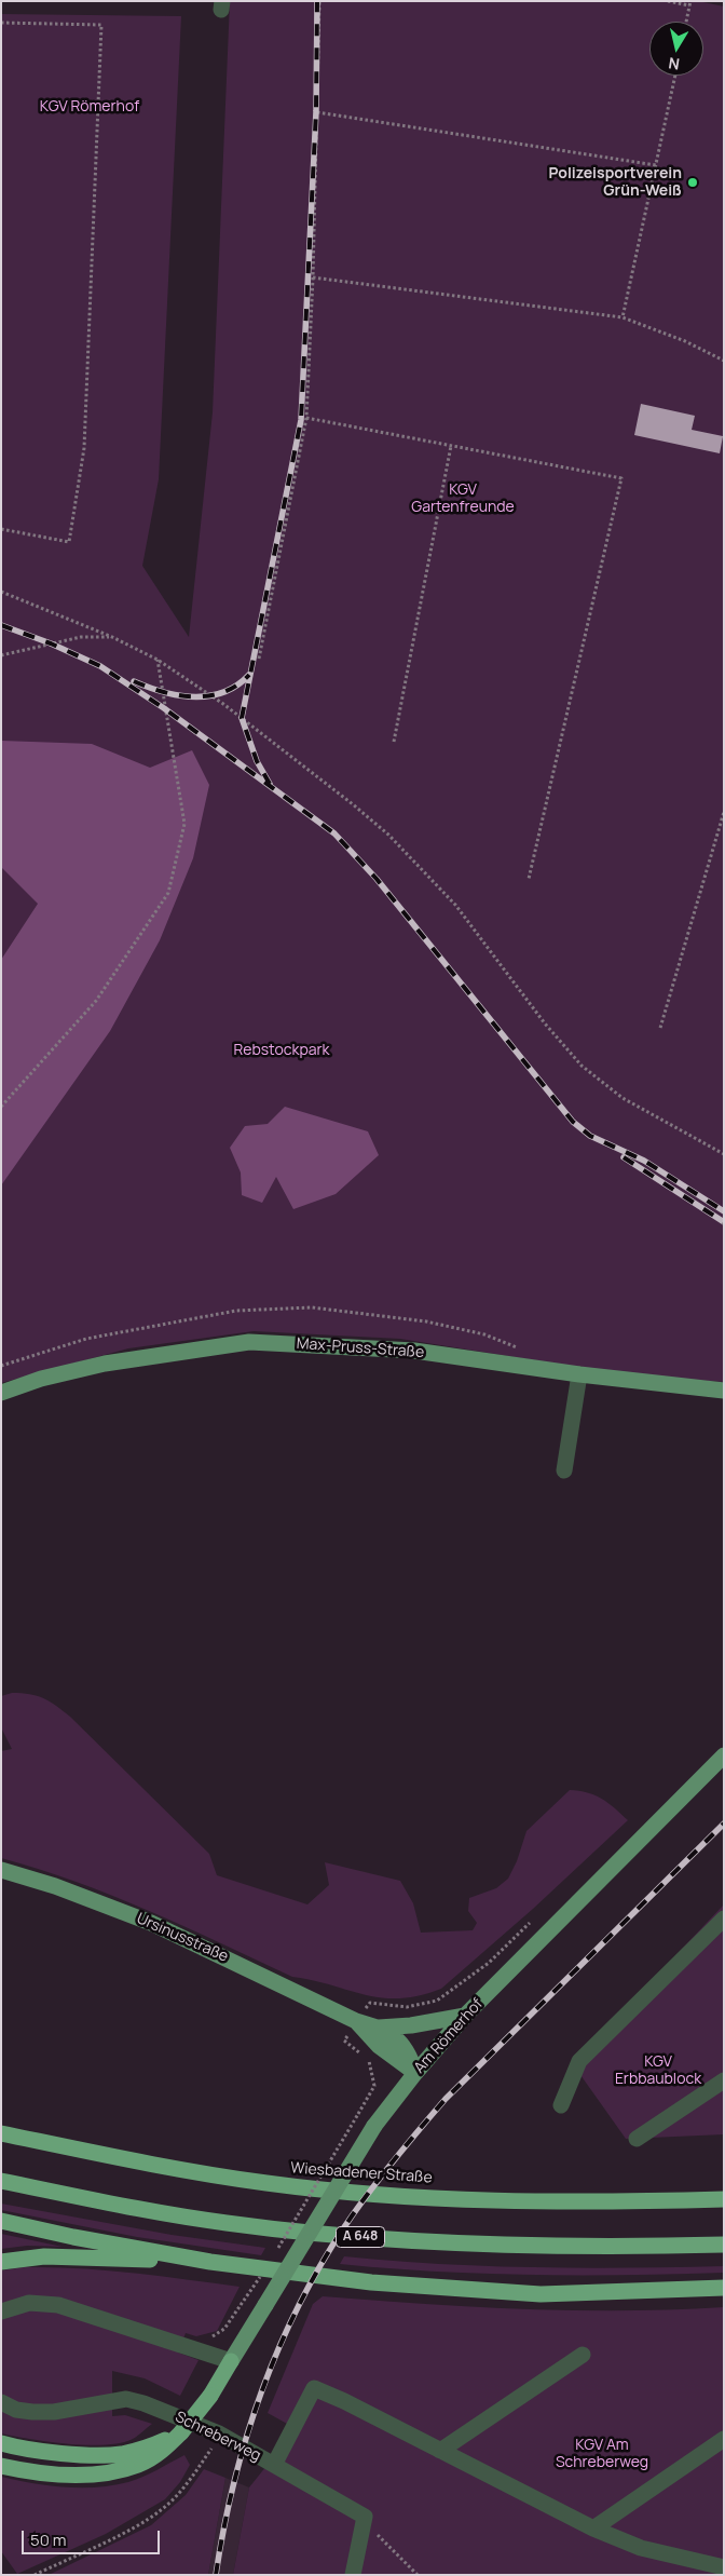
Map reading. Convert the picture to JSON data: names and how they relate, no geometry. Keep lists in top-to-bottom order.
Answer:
{
  "streets": {
    "highway": ["Wiesbadener Straße", "A 648"],
    "main road": ["Max-Pruss-Straße", "Ursinusstraße", "Am Römerhof"],
    "street": ["Schreberweg"]
  },
  "crossings": [
    ["Ursinusstraße", "Am Römerhof"]
  ],
  "parks": [
    "KGV Römerhof",
    "KGV Gartenfreunde",
    "Rebstockpark",
    "KGV Erbbaublock",
    "KGV Am Schreberweg"
  ],
  "places": ["Polizeisportverein Grün-Weiß"],
  "scale_bar": "50 m",
  "north": "bottom"
}
